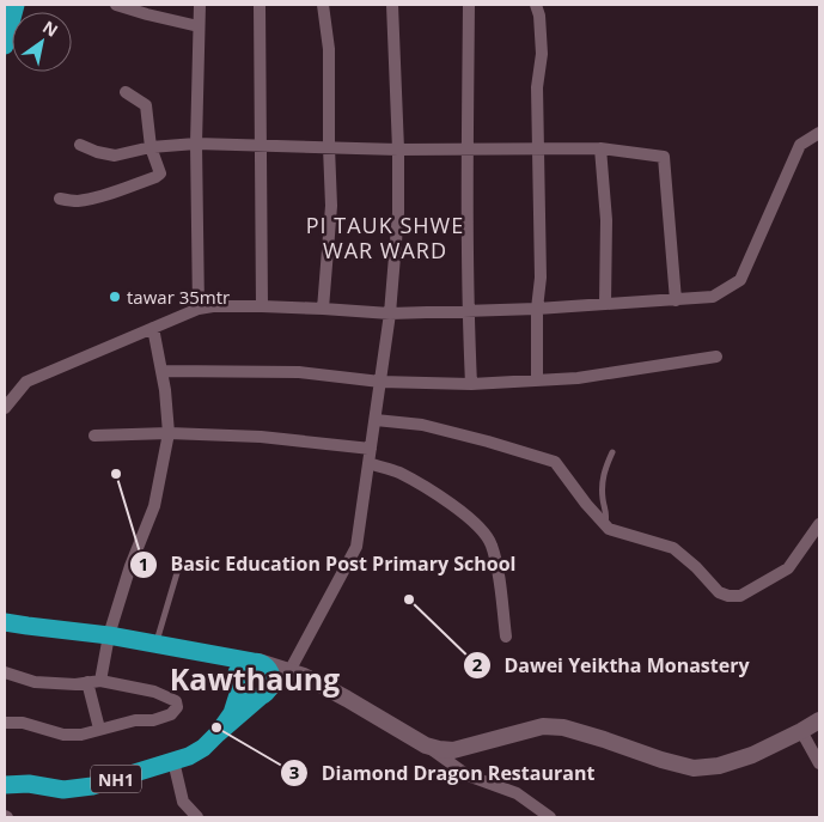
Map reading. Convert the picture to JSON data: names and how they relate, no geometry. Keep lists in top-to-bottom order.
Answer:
{
  "streets": {
    "highway": ["NH1"]
  },
  "districts": ["PI TAUK SHWE WAR WARD", "Kawthaung"],
  "places": [
    "tawar 35mtr",
    "Basic Education Post Primary School",
    "Dawei Yeiktha Monastery",
    "Diamond Dragon Restaurant"
  ],
  "north": "top right"
}
